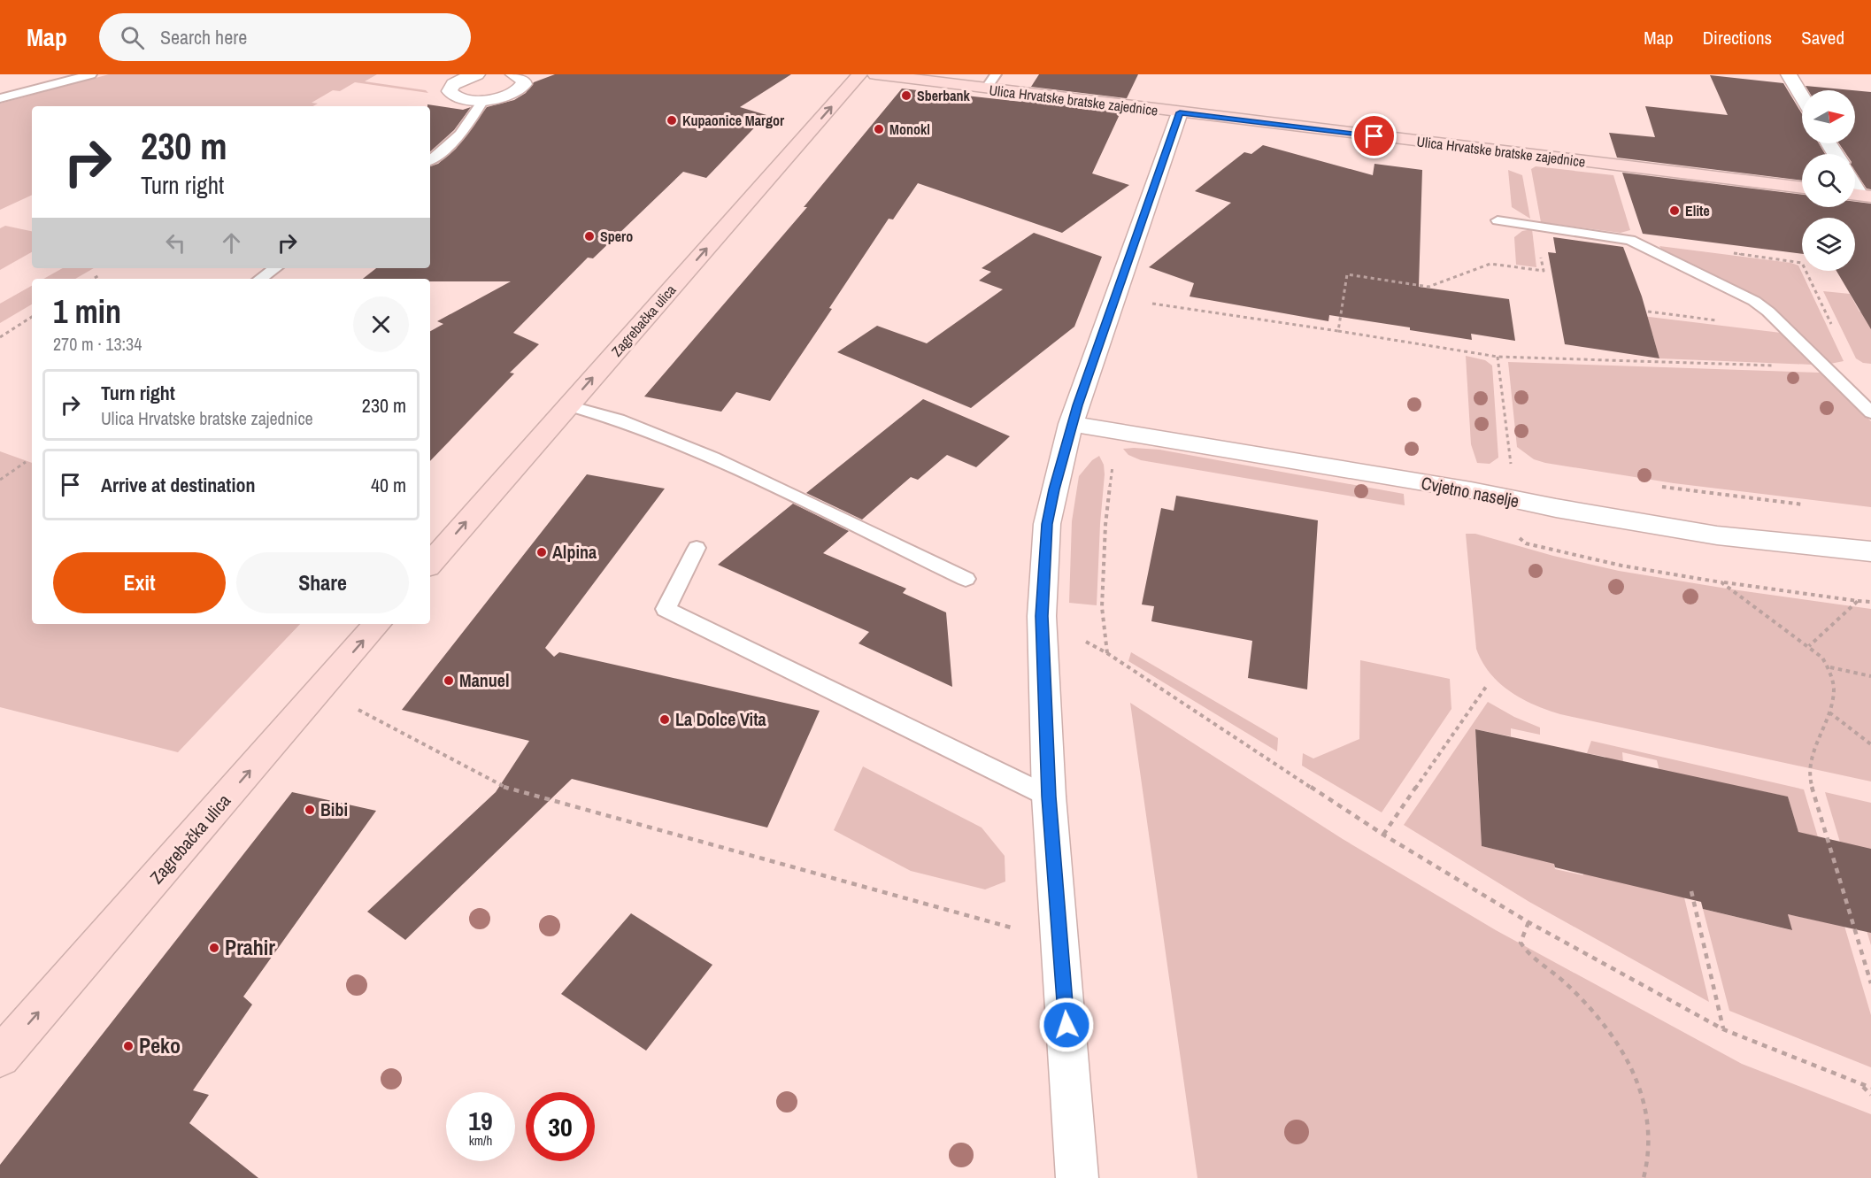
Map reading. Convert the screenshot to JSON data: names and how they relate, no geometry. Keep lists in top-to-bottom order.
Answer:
{
  "streets": {
    "main road": ["Ulica Hrvatske bratske zajednice", "Zagrebačka ulica"],
    "street": ["Cvjetno naselje"]
  },
  "one_way": ["Zagrebačka ulica"],
  "places": [
    "Sberbank",
    "Kupaonice Margor",
    "Monokl",
    "Elite",
    "Spero",
    "Alpina",
    "Manuel",
    "La Dolce Vita",
    "Bibi",
    "Prahir",
    "Peko"
  ],
  "north": "right",
  "page": {
    "header": "Map",
    "search": "Search here",
    "nav": ["Map", "Directions", "Saved"],
    "turn": ["230 m", "Turn right"],
    "heading": ["1 min", "270 m · 13:34"],
    "list": [
      {
        "name": "Turn right",
        "note": "Ulica Hrvatske bratske zajednice",
        "value": "230 m"
      },
      {
        "name": "Arrive at destination",
        "value": "40 m"
      }
    ],
    "buttons": ["Exit", "Share"],
    "speed": "19 km/h",
    "limit": "30"
  }
}
